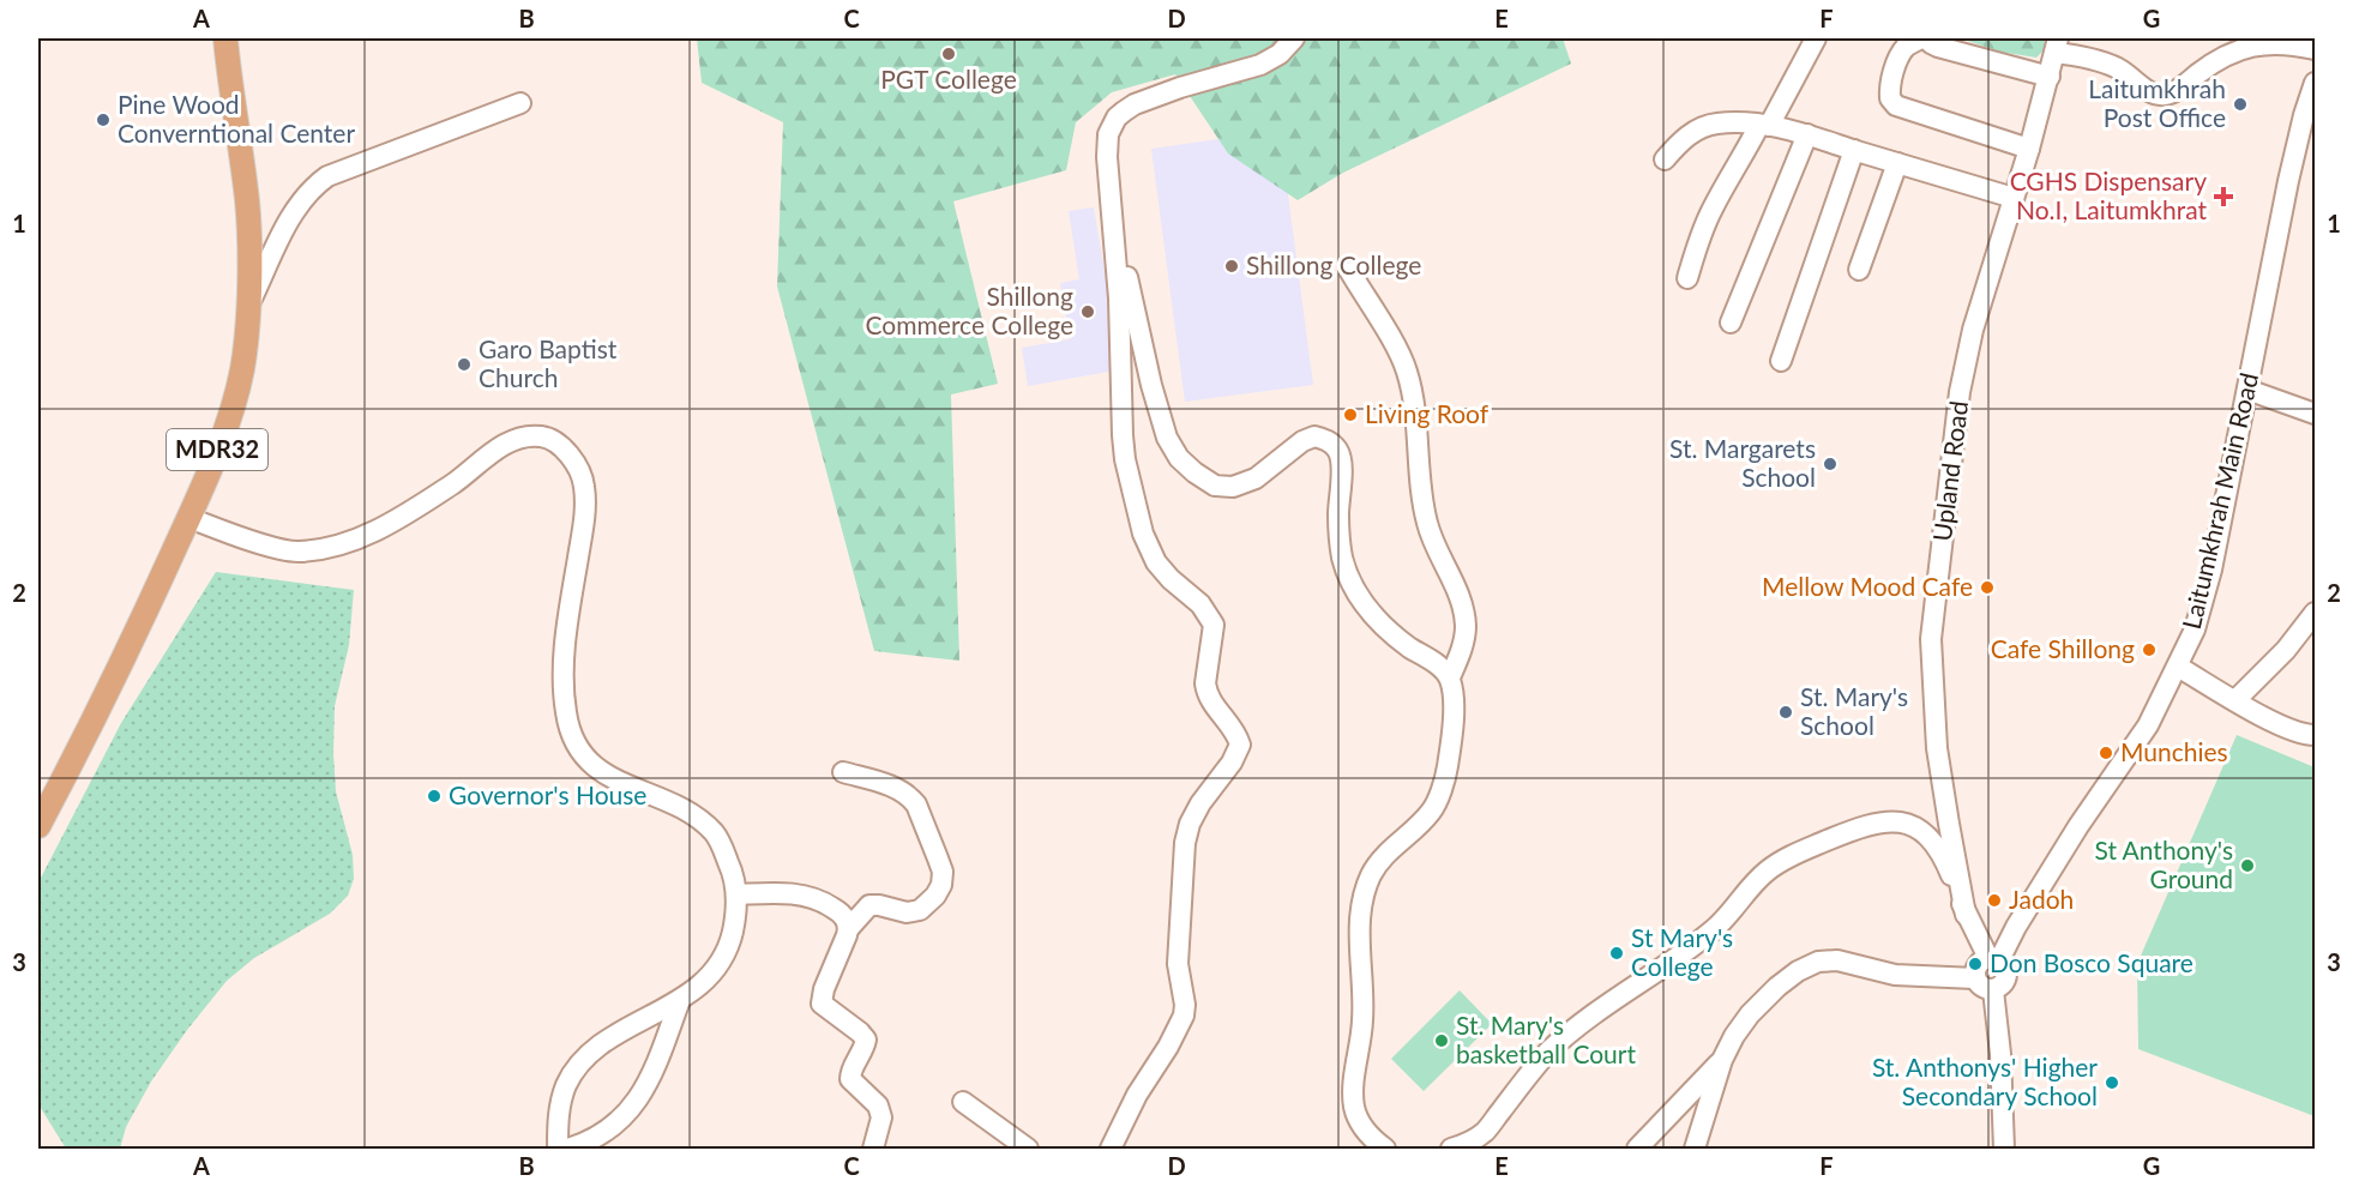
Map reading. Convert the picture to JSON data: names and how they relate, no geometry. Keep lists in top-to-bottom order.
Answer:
{
  "streets": {
    "main road": ["MDR32"],
    "street": ["Upland Road", "Laitumkhrah Main Road"]
  },
  "places": {
    "other": [
      "PGT College",
      "Laitumkhrah Post Office",
      "Pine Wood Converntional Center",
      "Shillong College",
      "Shillong Commerce College",
      "Garo Baptist Church",
      "Living Roof",
      "St. Margarets School",
      "Mellow Mood Cafe",
      "Cafe Shillong",
      "St. Mary's School",
      "Munchies",
      "Governor's House",
      "St Anthony's Ground",
      "Jadoh",
      "St Mary's College",
      "Don Bosco Square",
      "St. Mary's basketball Court",
      "St. Anthonys' Higher Secondary School"
    ],
    "health": ["CGHS Dispensary No.I, Laitumkhrat"]
  },
  "grid": {
    "columns": [
      "A",
      "B",
      "C",
      "D",
      "E",
      "F",
      "G"
    ],
    "rows": ["1", "2", "3"]
  }
}
